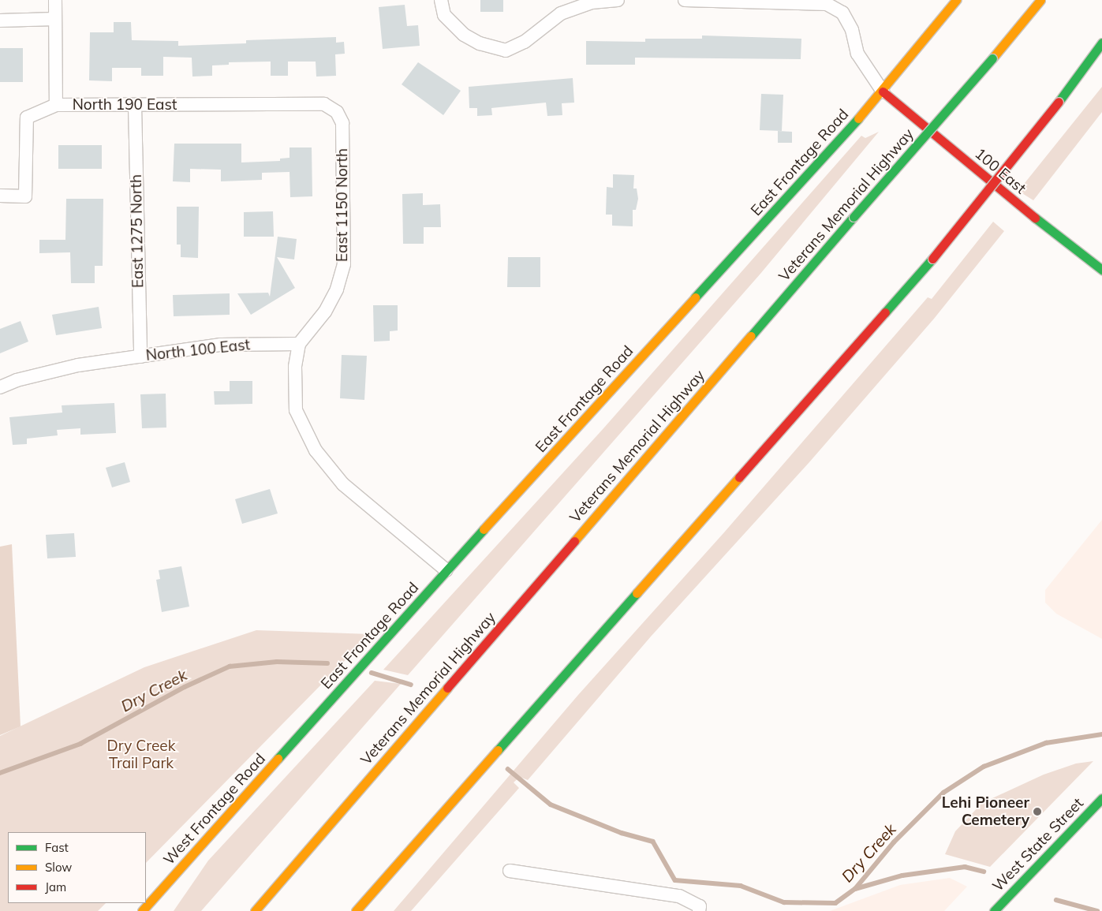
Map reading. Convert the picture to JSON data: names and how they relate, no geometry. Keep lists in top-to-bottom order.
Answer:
{
  "streets": {
    "main road": [
      "East Frontage Road",
      "100 East",
      "Veterans Memorial Highway",
      "West Frontage Road",
      "West State Street"
    ],
    "street": [
      "North 190 East",
      "East 1150 North",
      "East 1275 North",
      "North 100 East"
    ]
  },
  "crossings": [
    ["North 190 East", "East 1150 North"],
    ["North 190 East", "East 1275 North"],
    ["East Frontage Road", "100 East"],
    ["East Frontage Road", "West Frontage Road"],
    ["East 1150 North", "North 100 East"],
    ["East 1275 North", "North 100 East"]
  ],
  "water": ["Dry Creek"],
  "parks": ["Dry Creek Trail Park"],
  "places": ["Lehi Pioneer Cemetery"],
  "legend": ["Fast", "Slow", "Jam"]
}
